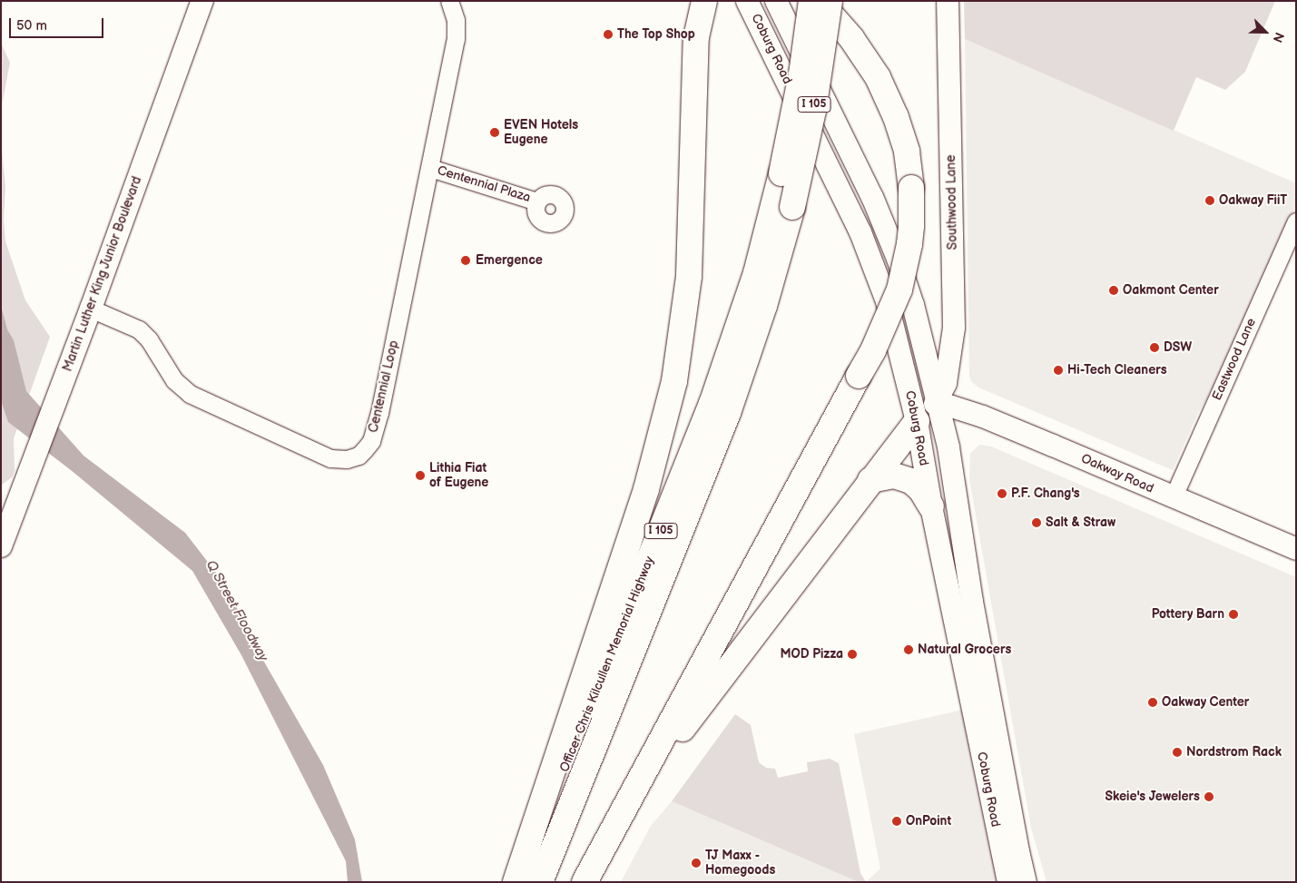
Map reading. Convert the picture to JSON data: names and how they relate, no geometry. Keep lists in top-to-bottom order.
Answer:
{
  "streets": {
    "highway": ["I 105", "Officer Chris Kilcullen Memorial Highway"],
    "main road": [
      "Coburg Road",
      "Southwood Lane",
      "Martin Luther King Junior Boulevard",
      "Oakway Road"
    ],
    "street": ["Centennial Plaza", "Eastwood Lane", "Centennial Loop"]
  },
  "crossings": [
    ["Coburg Road", "Southwood Lane"],
    ["Coburg Road", "Oakway Road"],
    ["Centennial Plaza", "Centennial Loop"],
    ["Southwood Lane", "Oakway Road"],
    ["Martin Luther King Junior Boulevard", "Centennial Loop"],
    ["Eastwood Lane", "Oakway Road"]
  ],
  "water": ["Q Street Floodway"],
  "places": [
    "The Top Shop",
    "EVEN Hotels Eugene",
    "Oakway FiiT",
    "Emergence",
    "Oakmont Center",
    "DSW",
    "Hi-Tech Cleaners",
    "Lithia Fiat of Eugene",
    "P.F. Chang's",
    "Salt & Straw",
    "Pottery Barn",
    "Natural Grocers",
    "MOD Pizza",
    "Oakway Center",
    "Nordstrom Rack",
    "Skeie's Jewelers",
    "OnPoint",
    "TJ Maxx - Homegoods"
  ],
  "scale_bar": "50 m",
  "north": "bottom right"
}
